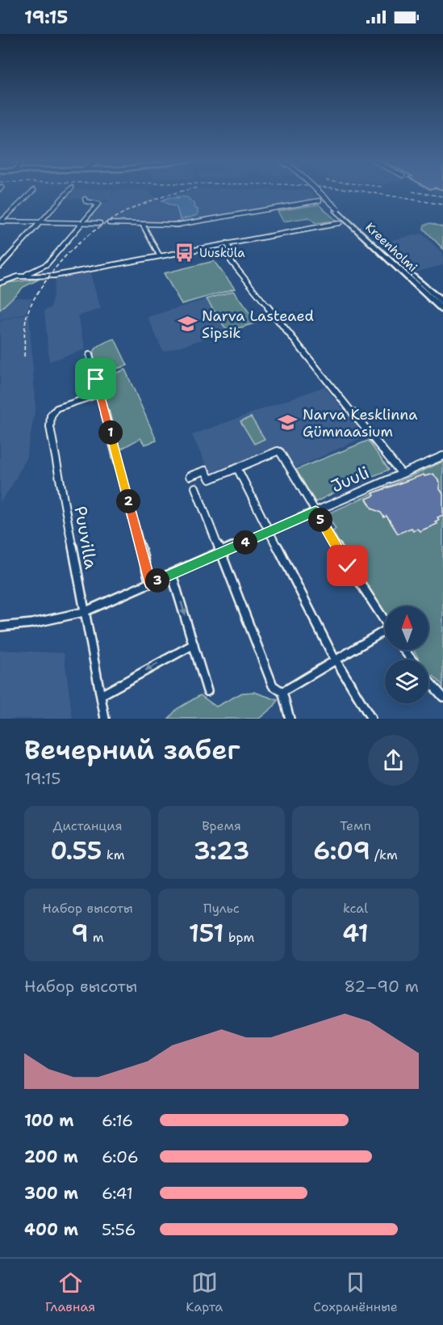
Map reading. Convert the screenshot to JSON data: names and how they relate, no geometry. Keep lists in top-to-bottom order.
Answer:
{
  "streets": {
    "main road": ["Kreenholmi"],
    "street": ["Juuli", "Puuvilla"]
  },
  "crossings": [
    ["Juuli", "Puuvilla"]
  ],
  "places": {
    "bus stop": ["Uusküla"],
    "school or university": ["Narva Lasteaed Sipsik", "Narva Kesklinna Gümnaasium"]
  },
  "north": "top",
  "page": {
    "status": "19:15",
    "pins": [
      "1",
      "2",
      "5",
      "4",
      "3"
    ],
    "heading": ["Вечерний забег", "19:15"],
    "stats": [
      ["Дистанция", "0.55 km"],
      ["Время", "3:23"],
      ["Темп", "6:09 /km"],
      ["Набор высоты", "9 m"],
      ["Пульс", "151 bpm"],
      ["kcal", "41"]
    ],
    "chart": ["Набор высоты", "82–90 m"],
    "list": [
      {
        "name": "100 m",
        "note": "6:16"
      },
      {
        "name": "200 m",
        "note": "6:06"
      },
      {
        "name": "300 m",
        "note": "6:41"
      },
      {
        "name": "400 m",
        "note": "5:56"
      }
    ],
    "tabs": ["Главная", "Карта", "Сохранённые"]
  }
}
